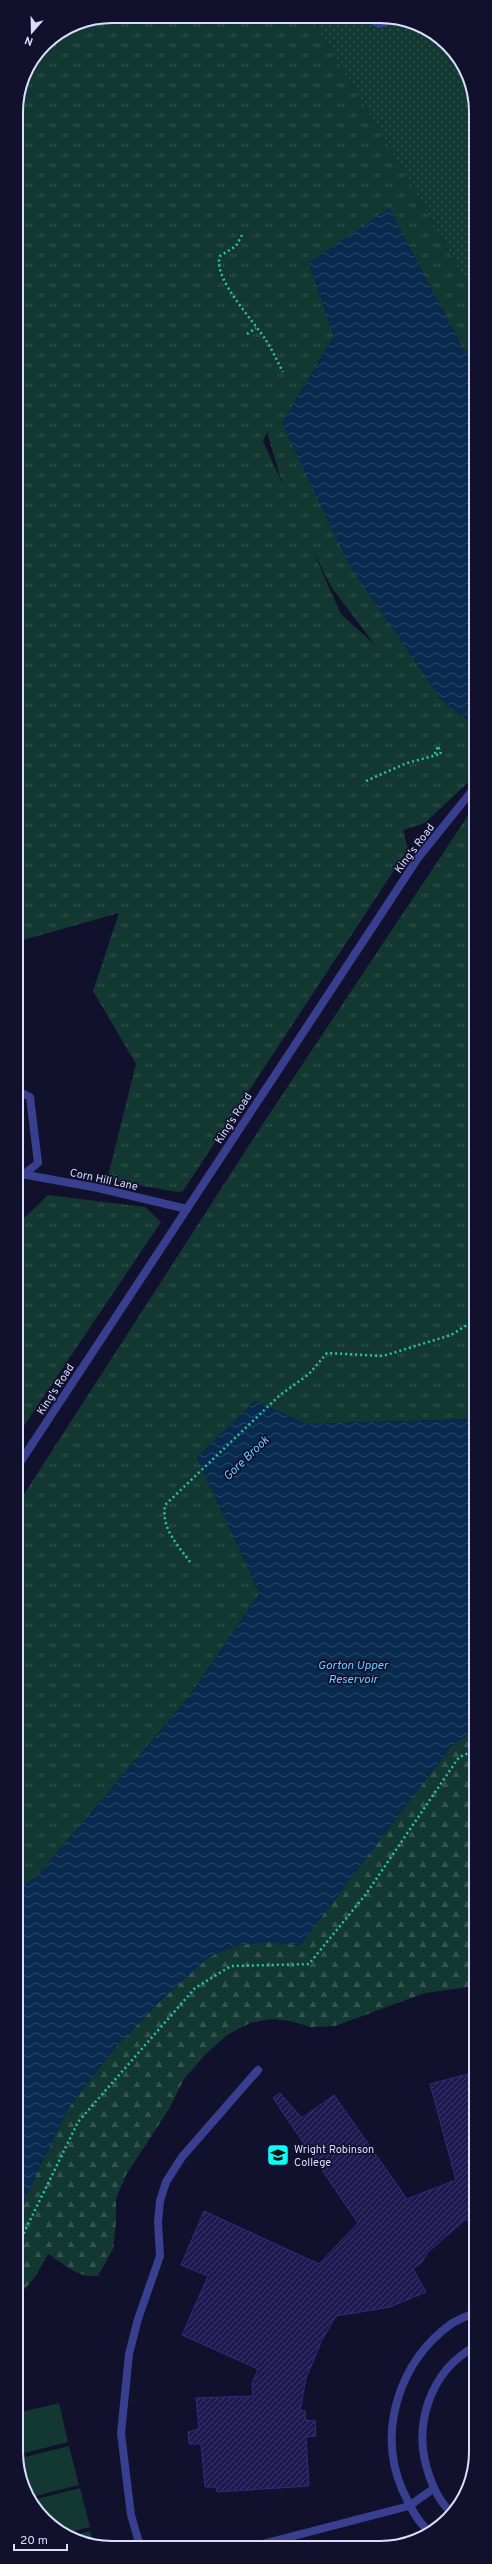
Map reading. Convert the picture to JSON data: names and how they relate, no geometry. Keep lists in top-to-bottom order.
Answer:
{
  "streets": {
    "street": ["King's Road", "Corn Hill Lane"]
  },
  "crossings": [
    ["King's Road", "Corn Hill Lane"]
  ],
  "water": ["Gore Brook", "Gorton Upper Reservoir"],
  "places": {
    "school or university": ["Wright Robinson College"]
  },
  "scale_bar": "20 m",
  "north": "bottom"
}
